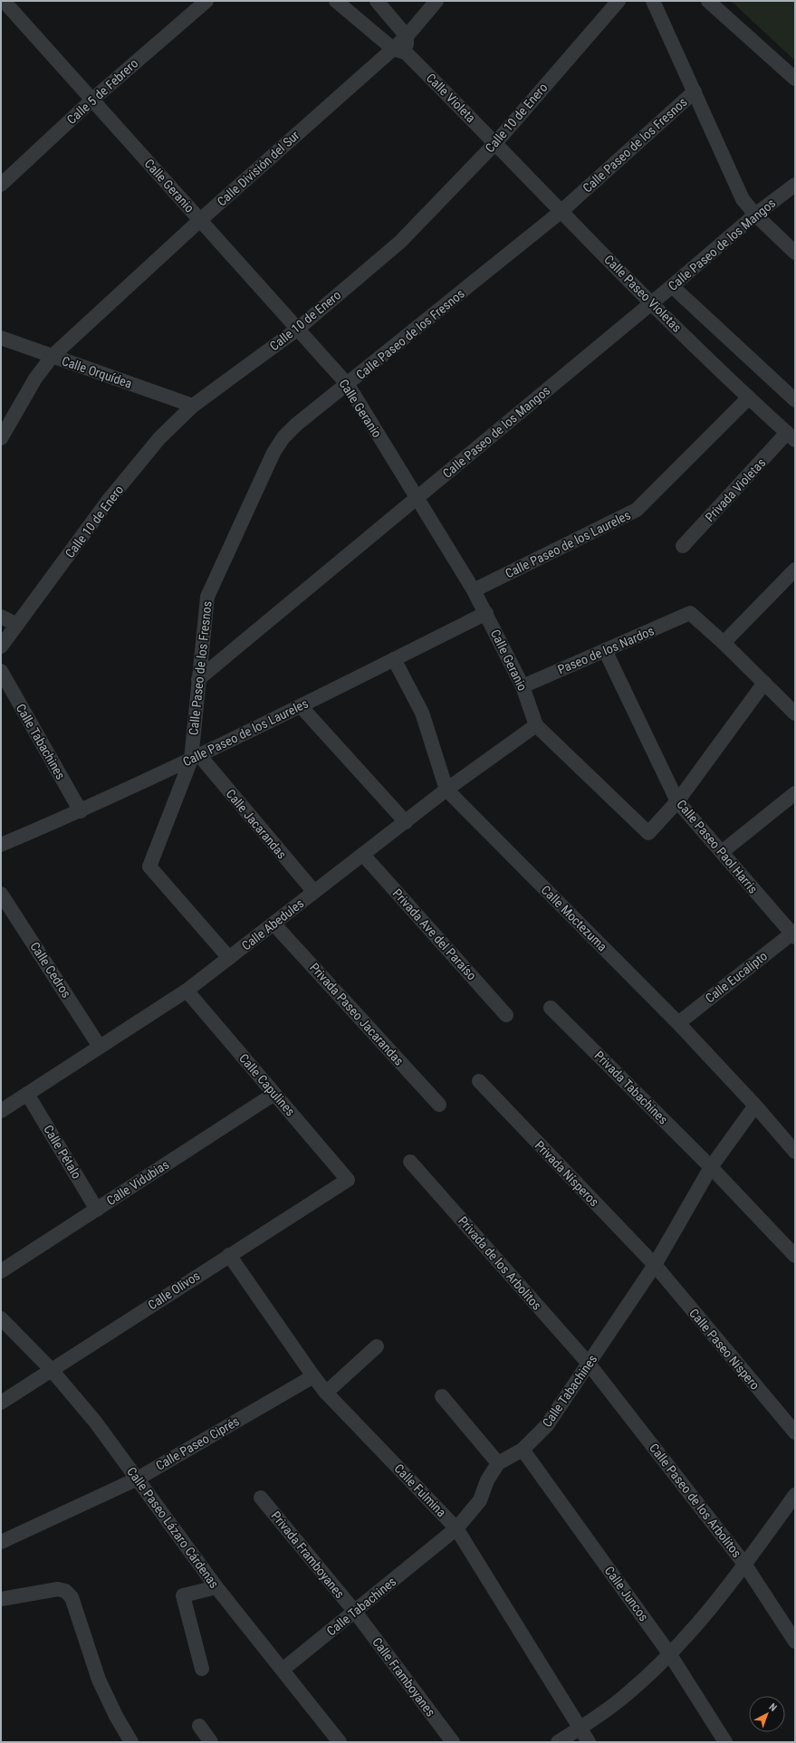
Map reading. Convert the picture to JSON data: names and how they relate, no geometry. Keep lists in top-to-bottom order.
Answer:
{
  "streets": {
    "street": [
      "Calle 5 de Febrero",
      "Calle Violeta",
      "Calle 10 de Enero",
      "Calle Paseo de los Fresnos",
      "Calle División del Sur",
      "Calle Geranio",
      "Calle Paseo de los Mangos",
      "Calle Paseo Violetas",
      "Calle Orquídea",
      "Privada Violetas",
      "Calle Paseo de los Laureles",
      "Paseo de los Nardos",
      "Calle Tabachines",
      "Calle Jacarandas",
      "Calle Paseo Paol Harris",
      "Calle Moctezuma",
      "Calle Abedules",
      "Privada Ave del Paraíso",
      "Calle Cedros",
      "Calle Eucalipto",
      "Privada Paseo Jacarandas",
      "Calle Capulines",
      "Privada Tabachines",
      "Calle Pétalo",
      "Privada Nísperos",
      "Calle Vidubias",
      "Privada de los Arbolitos",
      "Calle Olivos",
      "Calle Paseo Níspero",
      "Calle Paseo Ciprés",
      "Calle Fulmina",
      "Calle Paseo de los Arbolitos",
      "Calle Paseo Lázaro Cárdenas",
      "Privada Framboyanes",
      "Calle Juncos",
      "Calle Framboyanes"
    ]
  },
  "crossings": [
    ["Calle 5 de Febrero", "Calle Geranio"],
    ["Calle Violeta", "Calle 10 de Enero"],
    ["Calle Violeta", "Calle División del Sur"],
    ["Calle Violeta", "Calle Paseo Violetas"],
    ["Calle 10 de Enero", "Calle Geranio"],
    ["Calle 10 de Enero", "Calle Paseo Violetas"],
    ["Calle 10 de Enero", "Calle Orquídea"],
    ["Calle Paseo de los Fresnos", "Calle Geranio"],
    ["Calle Paseo de los Fresnos", "Calle Paseo de los Mangos"],
    ["Calle Paseo de los Fresnos", "Calle Paseo Violetas"],
    ["Calle Paseo de los Fresnos", "Calle Paseo de los Laureles"],
    ["Calle Paseo de los Fresnos", "Calle Jacarandas"],
    ["Calle División del Sur", "Calle Geranio"],
    ["Calle División del Sur", "Calle Orquídea"],
    ["Calle Geranio", "Calle Paseo de los Mangos"],
    ["Calle Geranio", "Calle Paseo de los Laureles"],
    ["Calle Geranio", "Paseo de los Nardos"],
    ["Calle Geranio", "Calle Paseo Paol Harris"],
    ["Calle Geranio", "Calle Abedules"],
    ["Calle Paseo de los Mangos", "Calle Paseo Violetas"],
    ["Calle Paseo Violetas", "Privada Violetas"],
    ["Calle Paseo Violetas", "Calle Paseo de los Laureles"],
    ["Calle Paseo de los Laureles", "Calle Tabachines"],
    ["Calle Paseo de los Laureles", "Calle Jacarandas"],
    ["Calle Paseo de los Laureles", "Calle Moctezuma"],
    ["Paseo de los Nardos", "Calle Paseo Paol Harris"],
    ["Calle Tabachines", "Calle Moctezuma"],
    ["Calle Tabachines", "Privada Tabachines"],
    ["Calle Tabachines", "Privada Nísperos"],
    ["Calle Tabachines", "Privada de los Arbolitos"],
    ["Calle Tabachines", "Calle Paseo Níspero"],
    ["Calle Tabachines", "Calle Fulmina"],
    ["Calle Tabachines", "Calle Paseo de los Arbolitos"],
    ["Calle Tabachines", "Calle Paseo Lázaro Cárdenas"],
    ["Calle Tabachines", "Privada Framboyanes"],
    ["Calle Tabachines", "Calle Juncos"],
    ["Calle Tabachines", "Calle Framboyanes"],
    ["Calle Jacarandas", "Calle Abedules"],
    ["Calle Paseo Paol Harris", "Calle Eucalipto"],
    ["Calle Moctezuma", "Calle Abedules"],
    ["Calle Moctezuma", "Calle Eucalipto"],
    ["Calle Abedules", "Privada Ave del Paraíso"],
    ["Calle Abedules", "Calle Cedros"],
    ["Calle Abedules", "Privada Paseo Jacarandas"],
    ["Calle Abedules", "Calle Capulines"],
    ["Calle Abedules", "Calle Pétalo"],
    ["Calle Capulines", "Calle Vidubias"],
    ["Calle Capulines", "Calle Olivos"],
    ["Calle Pétalo", "Calle Vidubias"],
    ["Privada Nísperos", "Calle Paseo Níspero"],
    ["Privada de los Arbolitos", "Calle Paseo de los Arbolitos"],
    ["Calle Olivos", "Calle Fulmina"],
    ["Calle Olivos", "Calle Paseo Lázaro Cárdenas"],
    ["Calle Paseo Ciprés", "Calle Fulmina"],
    ["Calle Paseo Ciprés", "Calle Paseo Lázaro Cárdenas"],
    ["Privada Framboyanes", "Calle Framboyanes"]
  ],
  "north": "top right"
}
